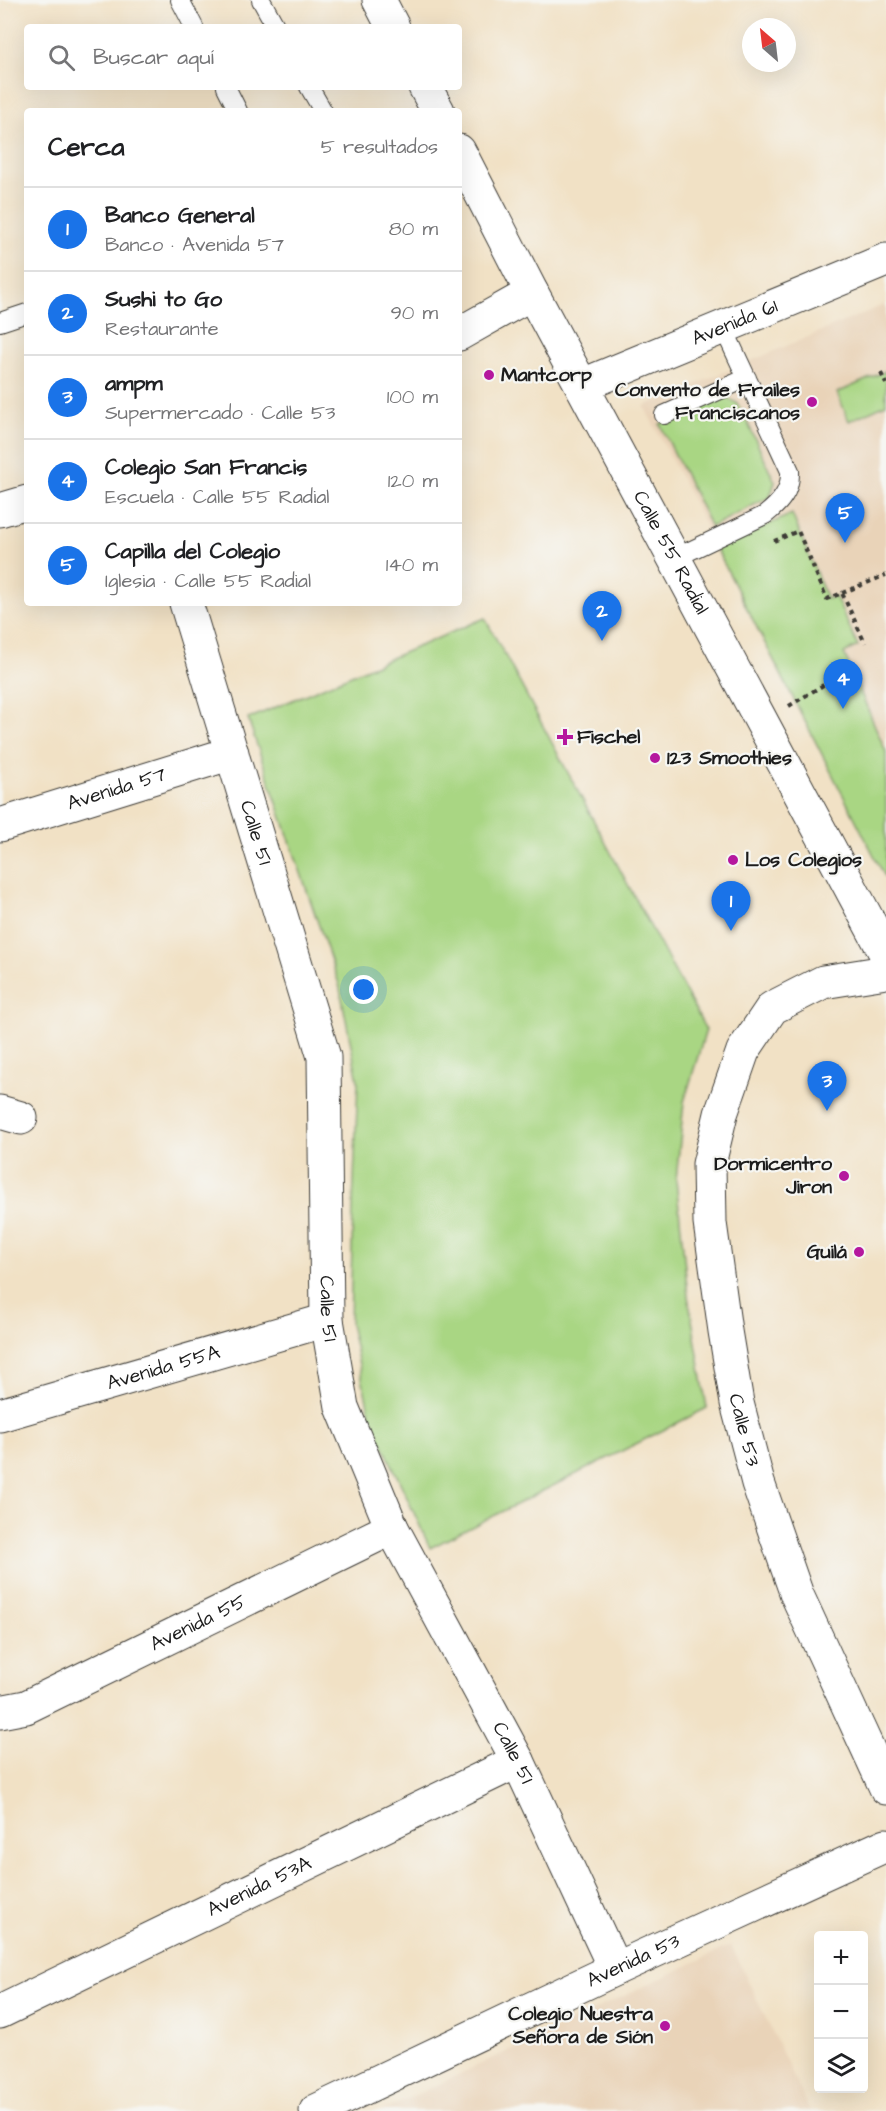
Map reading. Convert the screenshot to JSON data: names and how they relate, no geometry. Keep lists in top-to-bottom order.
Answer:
{
  "streets": {
    "street": [
      "Avenida 61",
      "Calle 55 Radial",
      "Avenida 57",
      "Calle 51",
      "Avenida 55A",
      "Calle 53",
      "Avenida 55",
      "Avenida 53A",
      "Avenida 53"
    ]
  },
  "crossings": [
    ["Avenida 61", "Calle 55 Radial"],
    ["Avenida 57", "Calle 51"],
    ["Calle 51", "Avenida 55A"],
    ["Calle 51", "Avenida 55"],
    ["Calle 51", "Avenida 53A"],
    ["Calle 51", "Avenida 53"]
  ],
  "places": {
    "other": [
      "Mantcorp",
      "Convento de Frailes Franciscanos",
      "123 Smoothies",
      "Los Colegios",
      "Dormicentro Jiron",
      "Guilá",
      "Colegio Nuestra Señora de Sión"
    ],
    "health": ["Fischel"]
  },
  "north": "top left",
  "page": {
    "search": "Buscar aquí",
    "heading": ["Cerca", "5 resultados"],
    "list": [
      {
        "mark": "1",
        "name": "Banco General",
        "note": "Banco · Avenida 57",
        "value": "80 m"
      },
      {
        "mark": "2",
        "name": "Sushi to Go",
        "note": "Restaurante",
        "value": "90 m"
      },
      {
        "mark": "3",
        "name": "ampm",
        "note": "Supermercado · Calle 53",
        "value": "100 m"
      },
      {
        "mark": "4",
        "name": "Colegio San Francis",
        "note": "Escuela · Calle 55 Radial",
        "value": "120 m"
      },
      {
        "mark": "5",
        "name": "Capilla del Colegio",
        "note": "Iglesia · Calle 55 Radial",
        "value": "140 m"
      }
    ],
    "pins": [
      "5",
      "2",
      "4",
      "1",
      "3"
    ],
    "map_buttons": ["+", "−"]
  }
}
